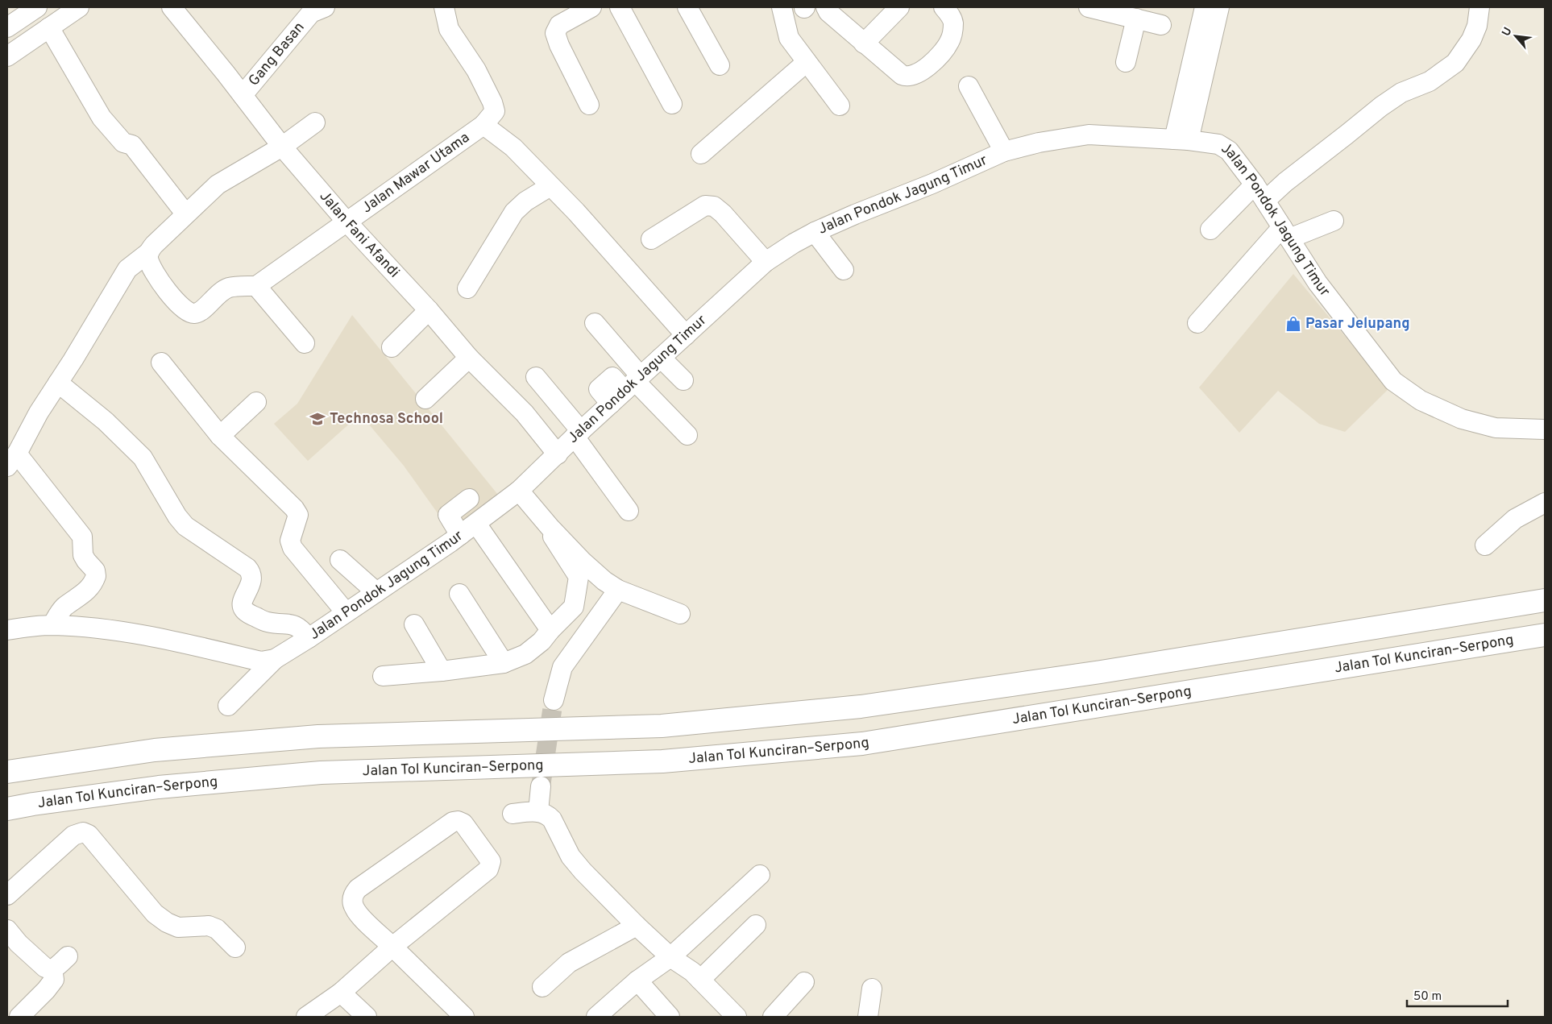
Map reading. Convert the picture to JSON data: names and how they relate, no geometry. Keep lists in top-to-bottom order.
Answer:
{
  "streets": {
    "highway": ["Jalan Tol Kunciran–Serpong"],
    "street": [
      "Gang Basan",
      "Jalan Mawar Utama",
      "Jalan Pondok Jagung Timur",
      "Jalan Fani Afandi"
    ]
  },
  "crossings": [
    ["Gang Basan", "Jalan Fani Afandi"],
    ["Jalan Mawar Utama", "Jalan Fani Afandi"],
    ["Jalan Pondok Jagung Timur", "Jalan Fani Afandi"]
  ],
  "places": {
    "shop": ["Pasar Jelupang"],
    "school or university": ["Technosa School"]
  },
  "scale_bar": "50 m",
  "north": "top left"
}
